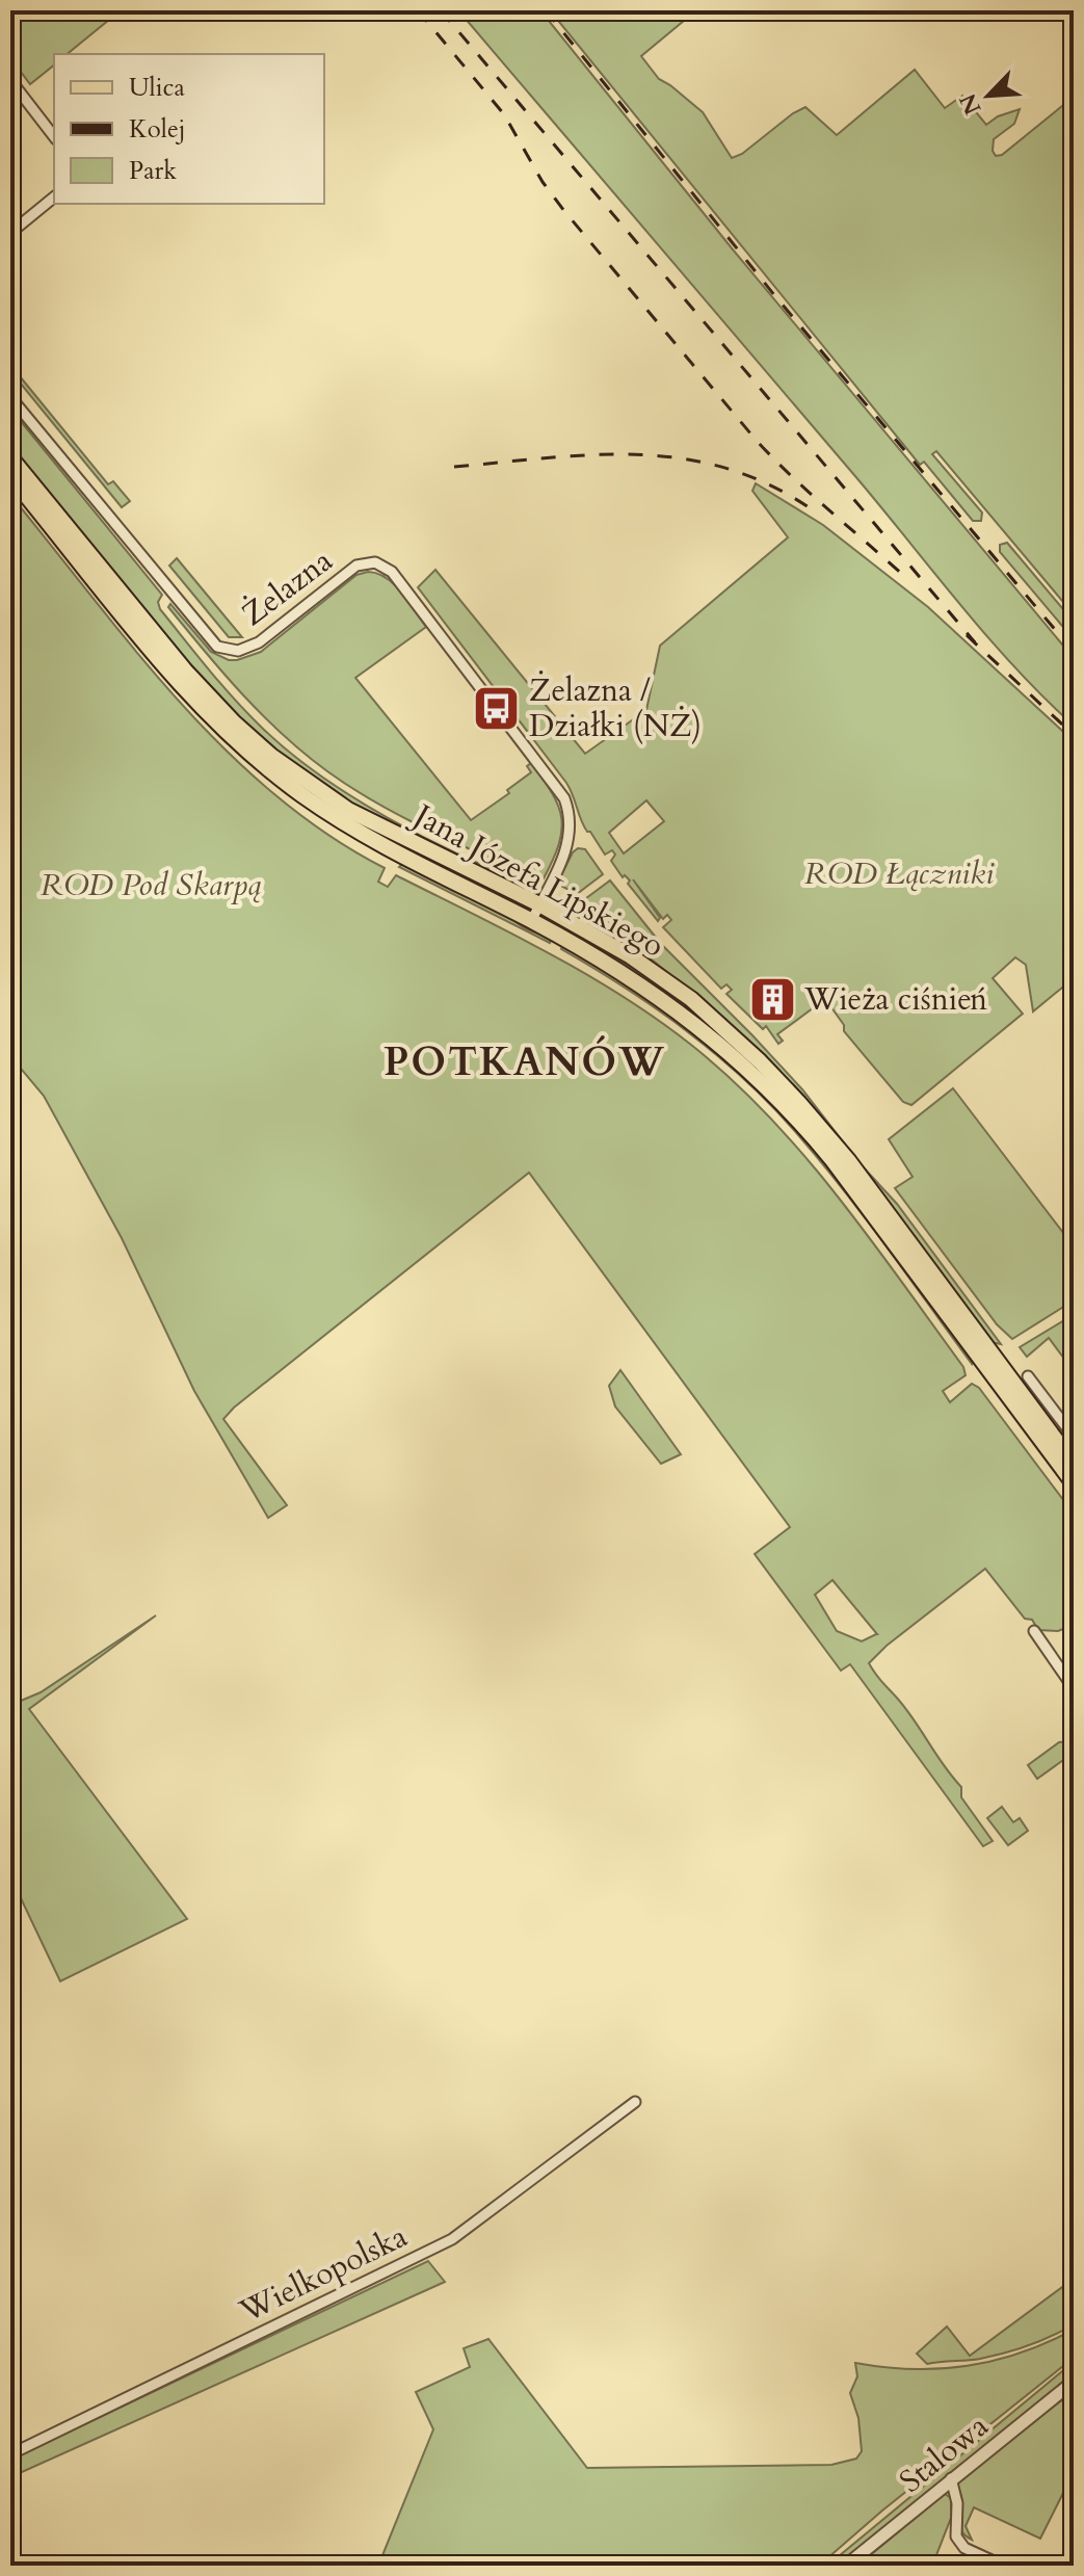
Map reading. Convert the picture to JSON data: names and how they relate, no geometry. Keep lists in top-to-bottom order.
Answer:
{
  "streets": {
    "main road": ["Jana Józefa Lipskiego"],
    "street": ["Żelazna", "Wielkopolska", "Stalowa"]
  },
  "crossings": [
    ["Żelazna", "Jana Józefa Lipskiego"]
  ],
  "districts": ["POTKANÓW"],
  "parks": ["ROD Łączniki", "ROD Pod Skarpą"],
  "places": {
    "bus stop": ["Żelazna / Działki (NŻ)"],
    "building": ["Wieża ciśnień"]
  },
  "legend": ["Ulica", "Kolej", "Park"],
  "north": "bottom left"
}
